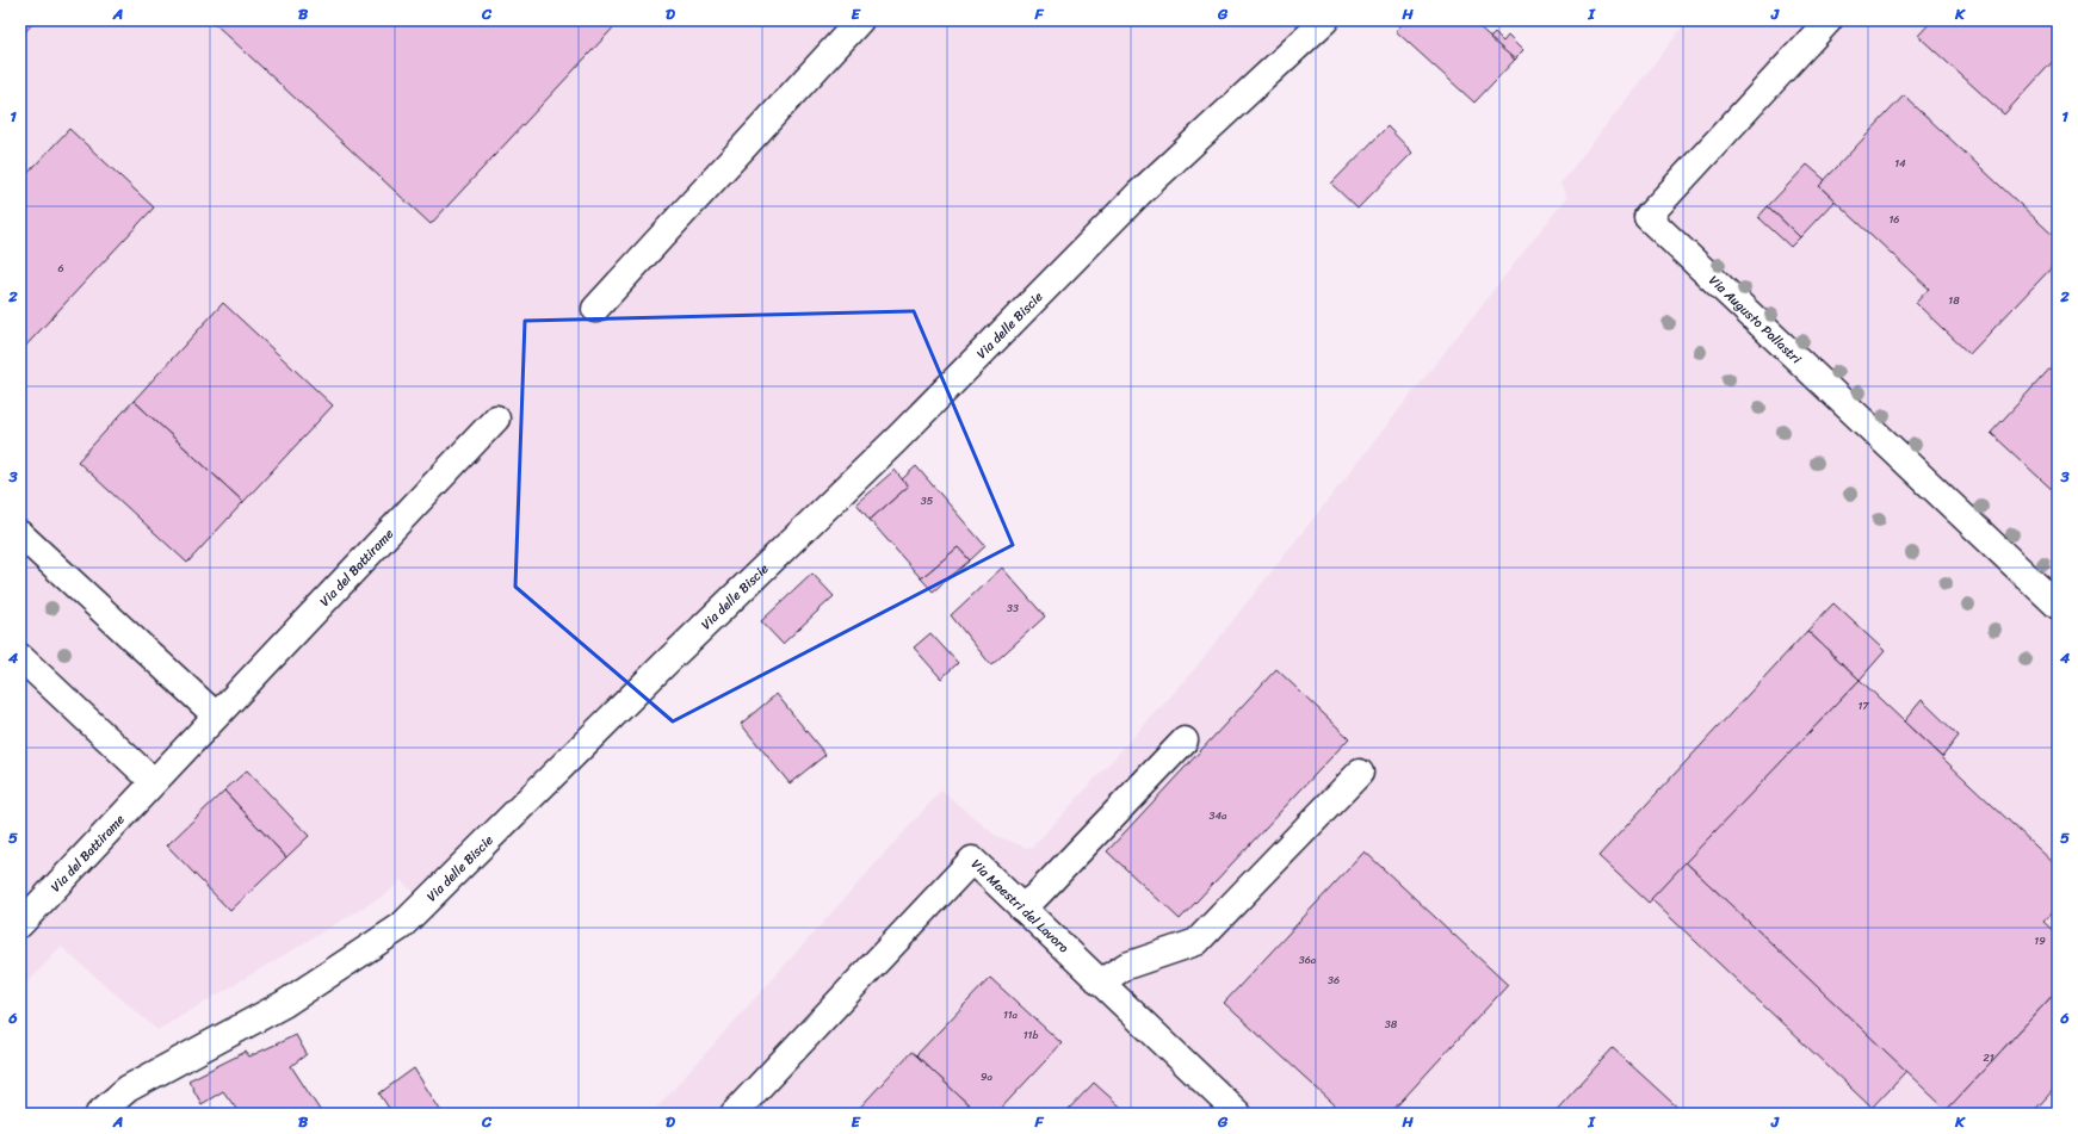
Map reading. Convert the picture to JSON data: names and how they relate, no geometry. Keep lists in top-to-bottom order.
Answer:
{
  "streets": {
    "street": [
      "Via Augusto Pollastri",
      "Via delle Biscie",
      "Via del Battirame",
      "Via Maestri del Lavoro"
    ]
  },
  "house_numbers": [
    "14",
    "16",
    "6",
    "18",
    "35",
    "33",
    "17",
    "34a",
    "19",
    "36a",
    "36",
    "11a",
    "38",
    "11b",
    "21",
    "9a"
  ],
  "grid": {
    "columns": [
      "A",
      "B",
      "C",
      "D",
      "E",
      "F",
      "G",
      "H",
      "I",
      "J",
      "K"
    ],
    "rows": [
      "1",
      "2",
      "3",
      "4",
      "5",
      "6"
    ]
  }
}
